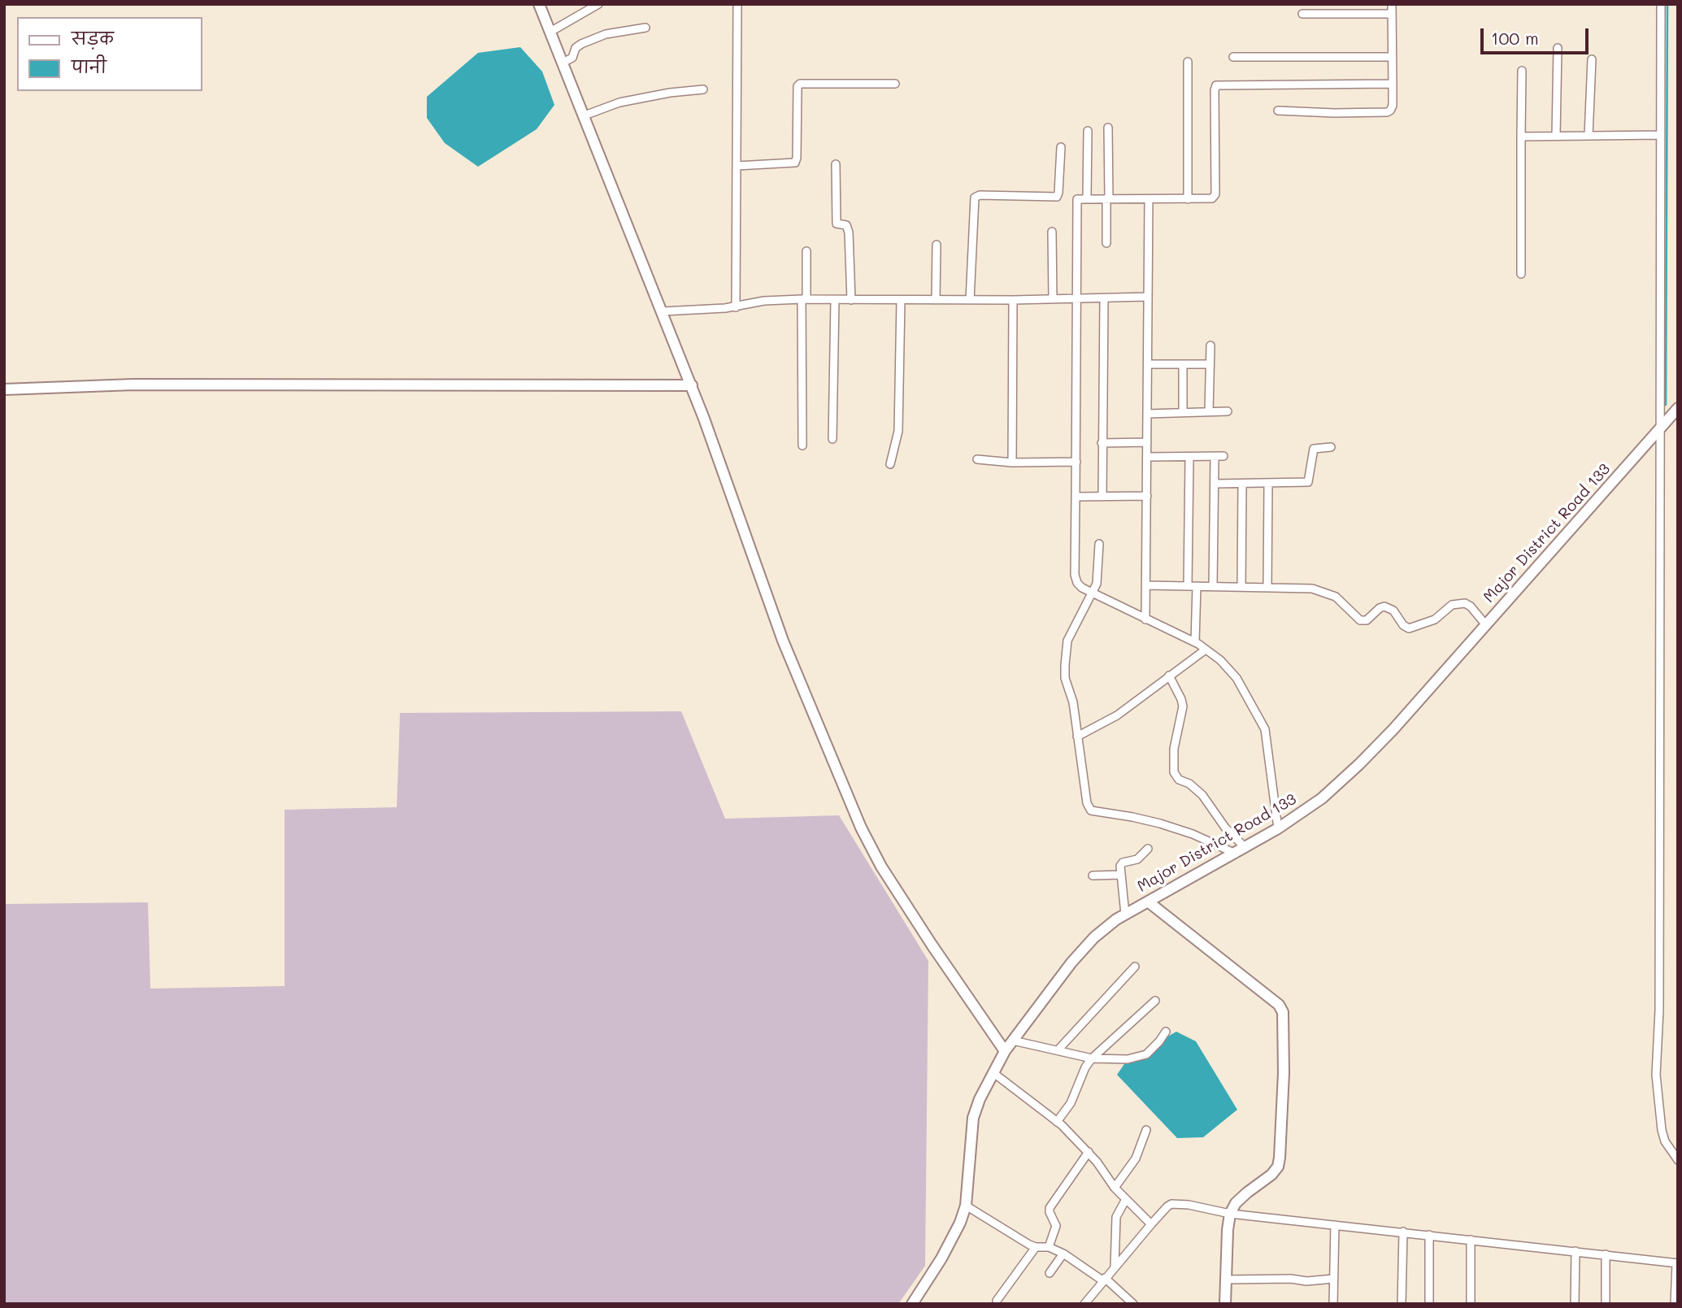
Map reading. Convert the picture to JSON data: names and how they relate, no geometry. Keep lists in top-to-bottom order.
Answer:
{
  "streets": {
    "street": ["Major District Road 133"]
  },
  "legend": ["सड़क", "पानी"],
  "scale_bar": "100 m"
}
